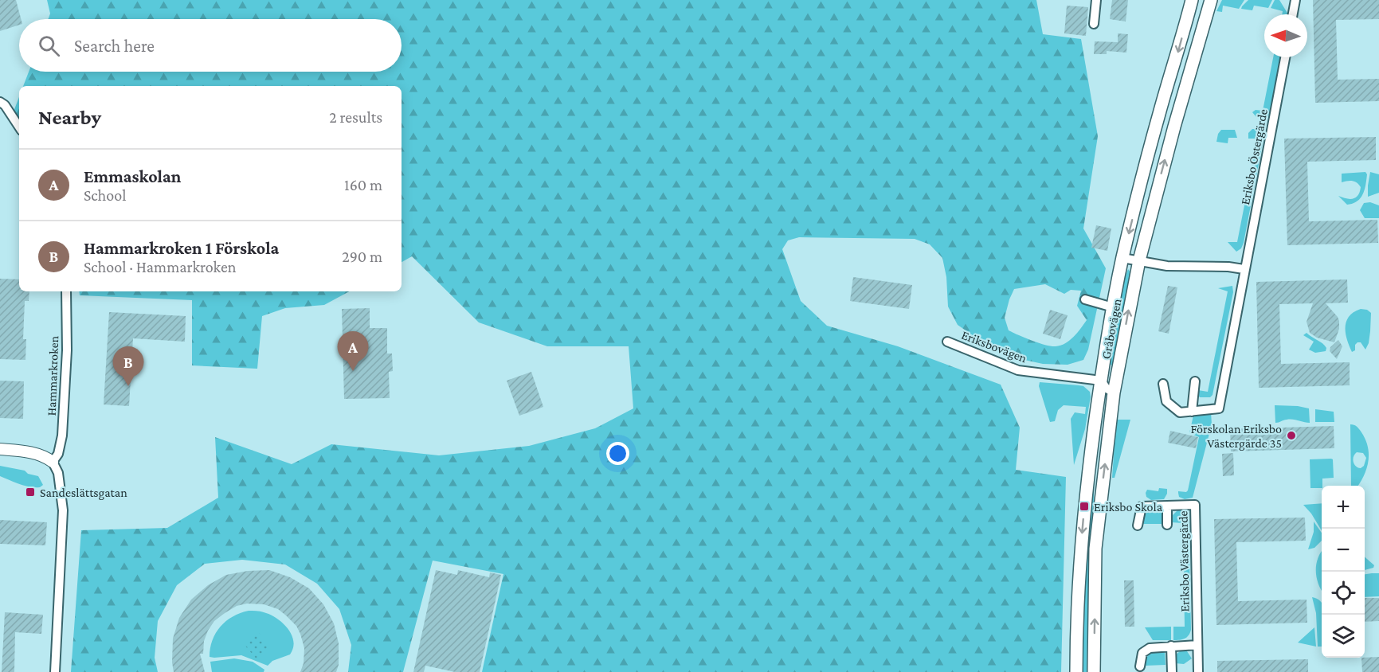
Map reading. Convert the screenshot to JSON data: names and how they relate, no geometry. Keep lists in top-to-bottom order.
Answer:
{
  "streets": {
    "main road": ["Gråbovägen"],
    "street": [
      "Eriksbo Östergärde",
      "Eriksbovägen",
      "Hammarkroken",
      "Eriksbo Västergärde"
    ]
  },
  "crossings": [
    ["Gråbovägen", "Eriksbovägen"]
  ],
  "places": {
    "other": ["Förskolan Eriksbo Västergärde 35"],
    "transit": ["Sandeslättsgatan", "Eriksbo Skola"]
  },
  "north": "left",
  "page": {
    "search": "Search here",
    "heading": ["Nearby", "2 results"],
    "list": [
      {
        "mark": "A",
        "name": "Emmaskolan",
        "note": "School",
        "value": "160 m"
      },
      {
        "mark": "B",
        "name": "Hammarkroken 1 Förskola",
        "note": "School · Hammarkroken",
        "value": "290 m"
      }
    ],
    "pins": ["A", "B"],
    "map_buttons": ["+", "−"]
  }
}
